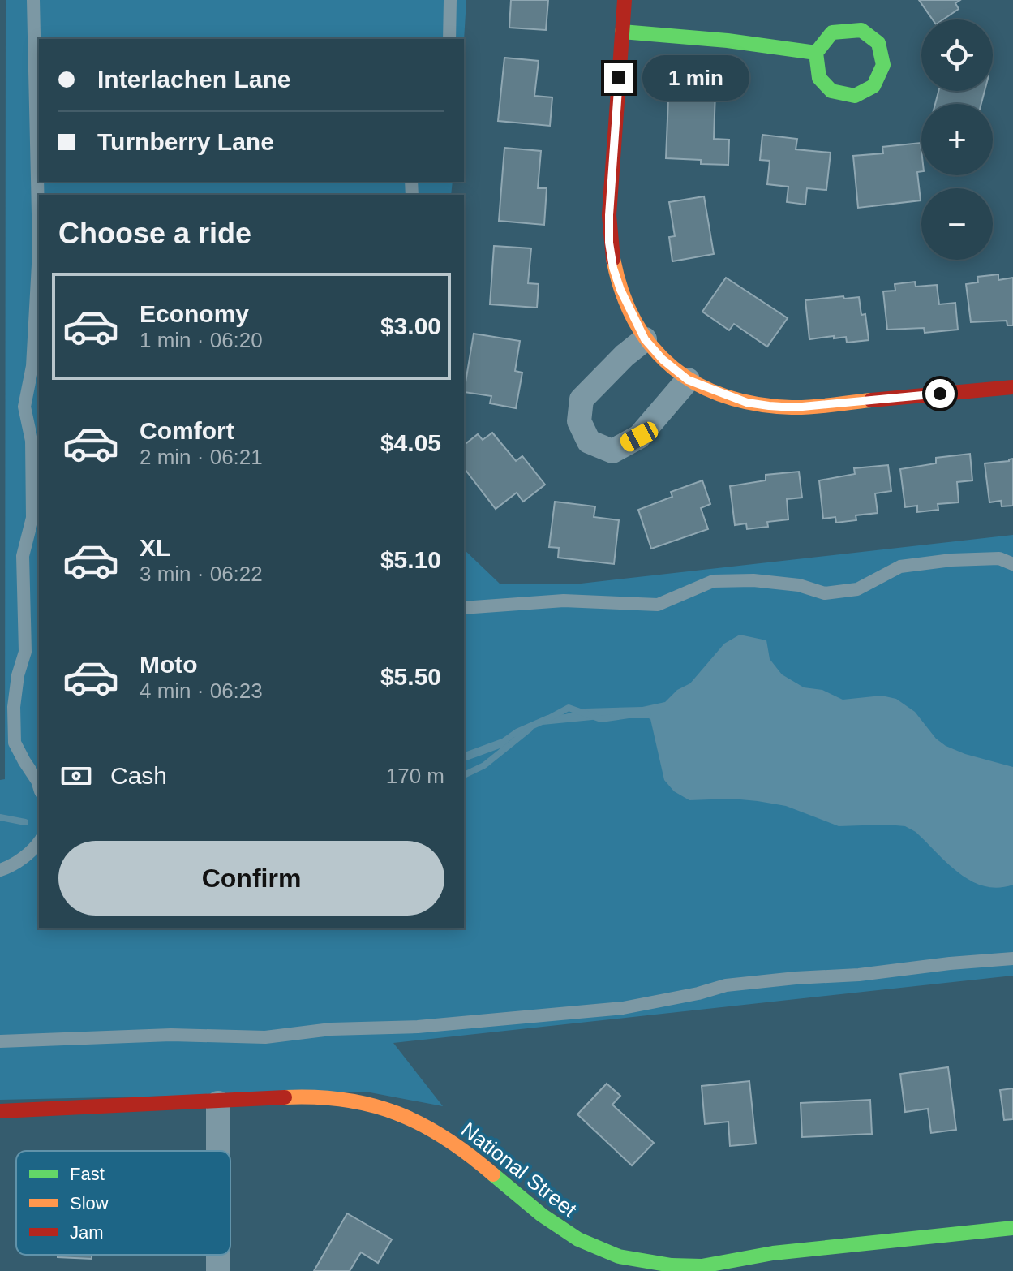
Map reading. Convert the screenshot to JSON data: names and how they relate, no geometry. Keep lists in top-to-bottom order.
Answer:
{
  "streets": {
    "street": ["National Street"]
  },
  "legend": ["Fast", "Slow", "Jam"],
  "page": {
    "map_buttons": ["+", "−"],
    "banner": ["Interlachen Lane", "Turnberry Lane"],
    "bubble": "1 min",
    "heading": "Choose a ride",
    "list": [
      {
        "name": "Economy",
        "note": "1 min · 06:20",
        "value": "$3.00"
      },
      {
        "name": "Comfort",
        "note": "2 min · 06:21",
        "value": "$4.05"
      },
      {
        "name": "XL",
        "note": "3 min · 06:22",
        "value": "$5.10"
      },
      {
        "name": "Moto",
        "note": "4 min · 06:23",
        "value": "$5.50"
      }
    ],
    "pay": ["Cash", "170 m"],
    "buttons": "Confirm"
  }
}
